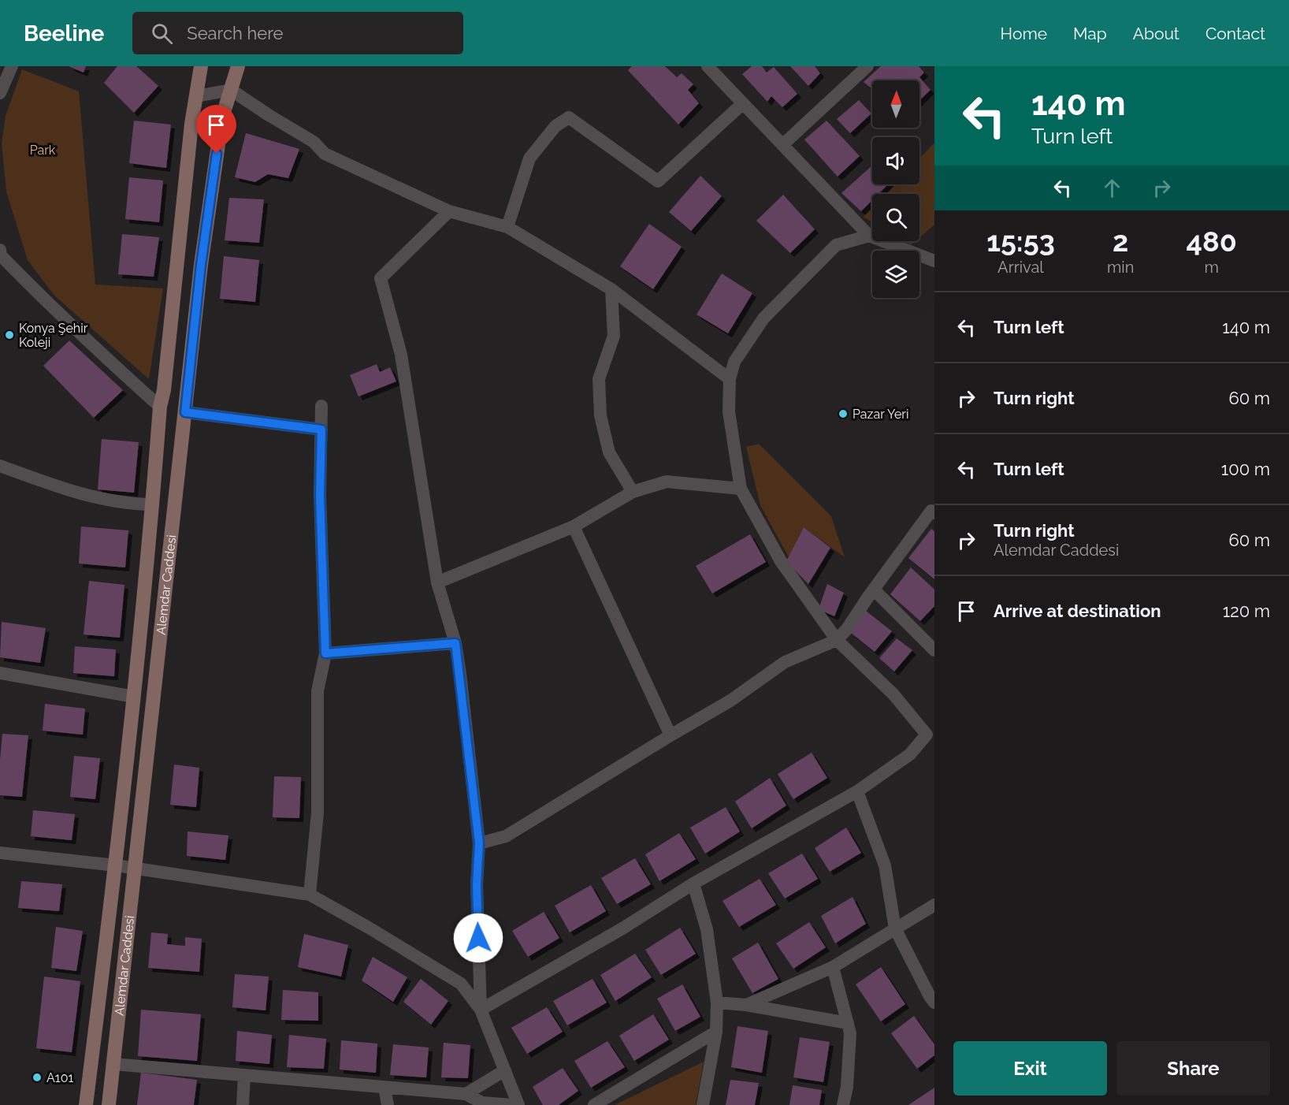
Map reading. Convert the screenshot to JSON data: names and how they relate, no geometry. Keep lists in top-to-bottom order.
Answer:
{
  "streets": {
    "main road": ["Alemdar Caddesi"]
  },
  "parks": ["Park"],
  "places": ["Konya Şehir Koleji", "Pazar Yeri", "A101"],
  "north": "top",
  "page": {
    "header": "Beeline",
    "search": "Search here",
    "nav": [
      "Home",
      "Map",
      "About",
      "Contact"
    ],
    "turn": ["140 m", "Turn left"],
    "eta": [
      "15:53",
      "Arrival",
      "2",
      "min",
      "480",
      "m"
    ],
    "list": [
      {
        "name": "Turn left",
        "value": "140 m"
      },
      {
        "name": "Turn right",
        "value": "60 m"
      },
      {
        "name": "Turn left",
        "value": "100 m"
      },
      {
        "name": "Turn right",
        "note": "Alemdar Caddesi",
        "value": "60 m"
      },
      {
        "name": "Arrive at destination",
        "value": "120 m"
      }
    ],
    "buttons": ["Exit", "Share"]
  }
}
